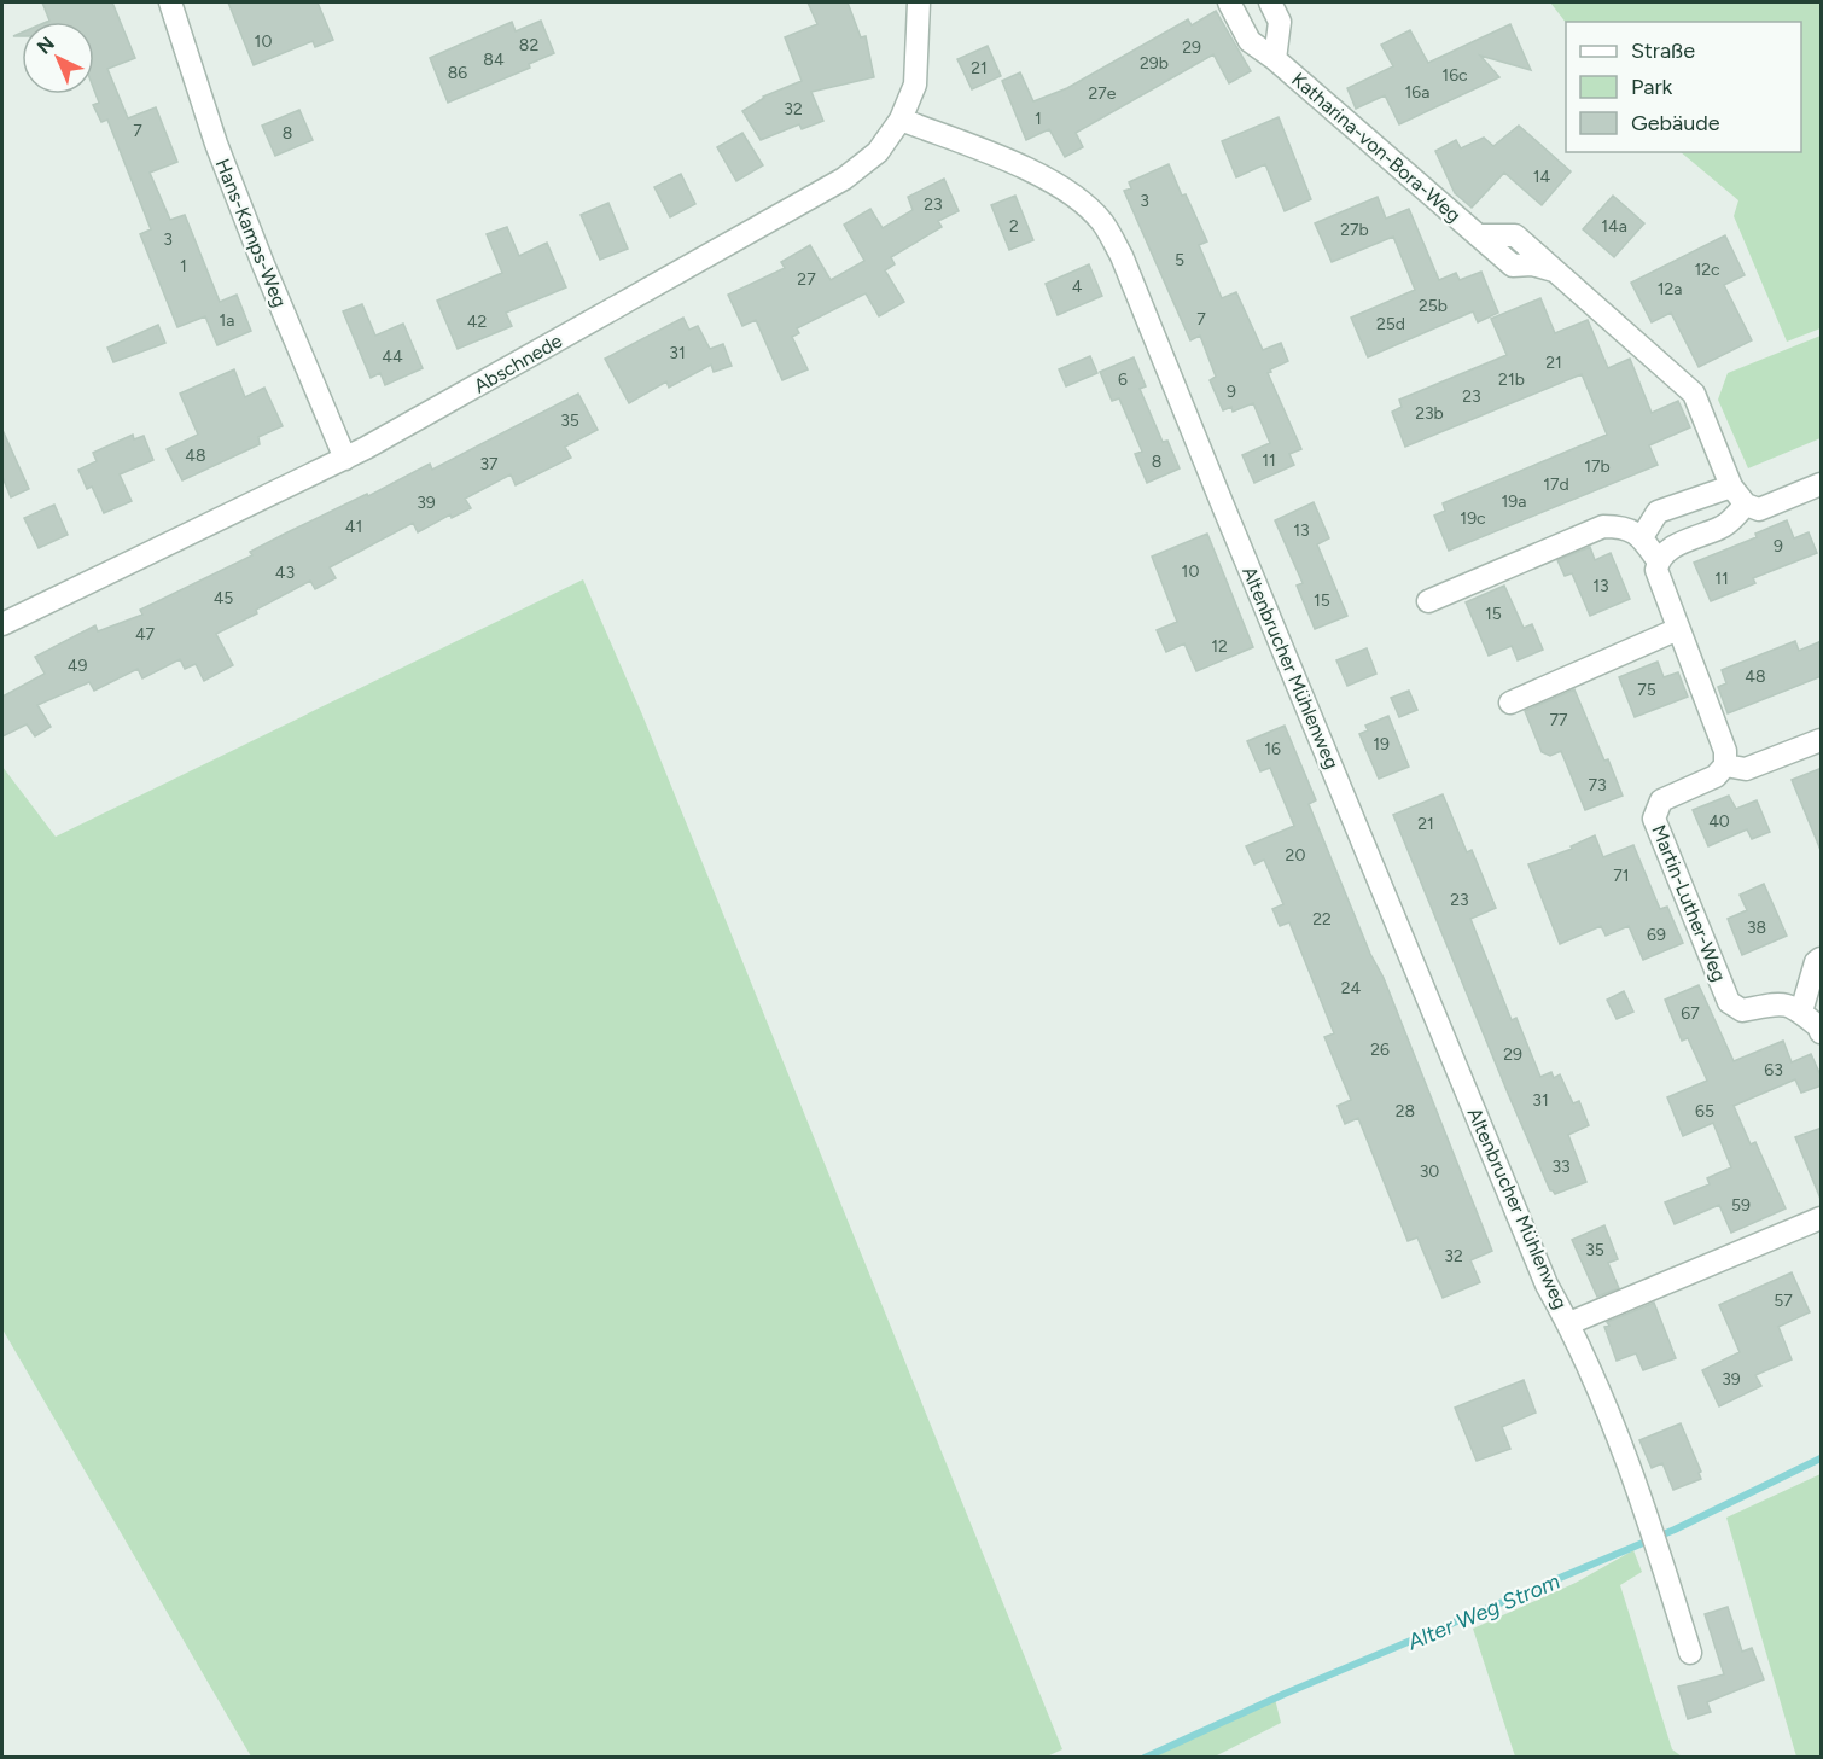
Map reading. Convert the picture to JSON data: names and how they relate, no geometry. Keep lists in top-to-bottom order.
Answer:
{
  "streets": {
    "street": [
      "Katharina-von-Bora-Weg",
      "Hans-Kamps-Weg",
      "Abschnede",
      "Altenbrucher Mühlenweg",
      "Martin-Luther-Weg"
    ]
  },
  "crossings": [
    ["Hans-Kamps-Weg", "Abschnede"],
    ["Abschnede", "Altenbrucher Mühlenweg"]
  ],
  "water": ["Alter Weg Strom"],
  "house_numbers": [
    "10",
    "82",
    "29",
    "84",
    "29b",
    "21",
    "86",
    "16c",
    "16a",
    "27e",
    "32",
    "1",
    "7",
    "8",
    "14",
    "3",
    "23",
    "2",
    "14a",
    "27b",
    "3",
    "5",
    "1",
    "12c",
    "27",
    "4",
    "12a",
    "25b",
    "7",
    "1a",
    "42",
    "25d",
    "31",
    "44",
    "21",
    "6",
    "21b",
    "9",
    "23",
    "23b",
    "35",
    "48",
    "11",
    "8",
    "37",
    "17b",
    "17d",
    "19a",
    "39",
    "19c",
    "41",
    "13",
    "9",
    "10",
    "43",
    "11",
    "13",
    "45",
    "15",
    "15",
    "47",
    "12",
    "49",
    "48",
    "75",
    "77",
    "19",
    "16",
    "73",
    "40",
    "21",
    "20",
    "71",
    "23",
    "22",
    "38",
    "69",
    "24",
    "67",
    "26",
    "29",
    "63",
    "31",
    "28",
    "65",
    "33",
    "30",
    "59",
    "35",
    "32",
    "57",
    "39"
  ],
  "legend": ["Straße", "Park", "Gebäude"],
  "north": "top left"
}
